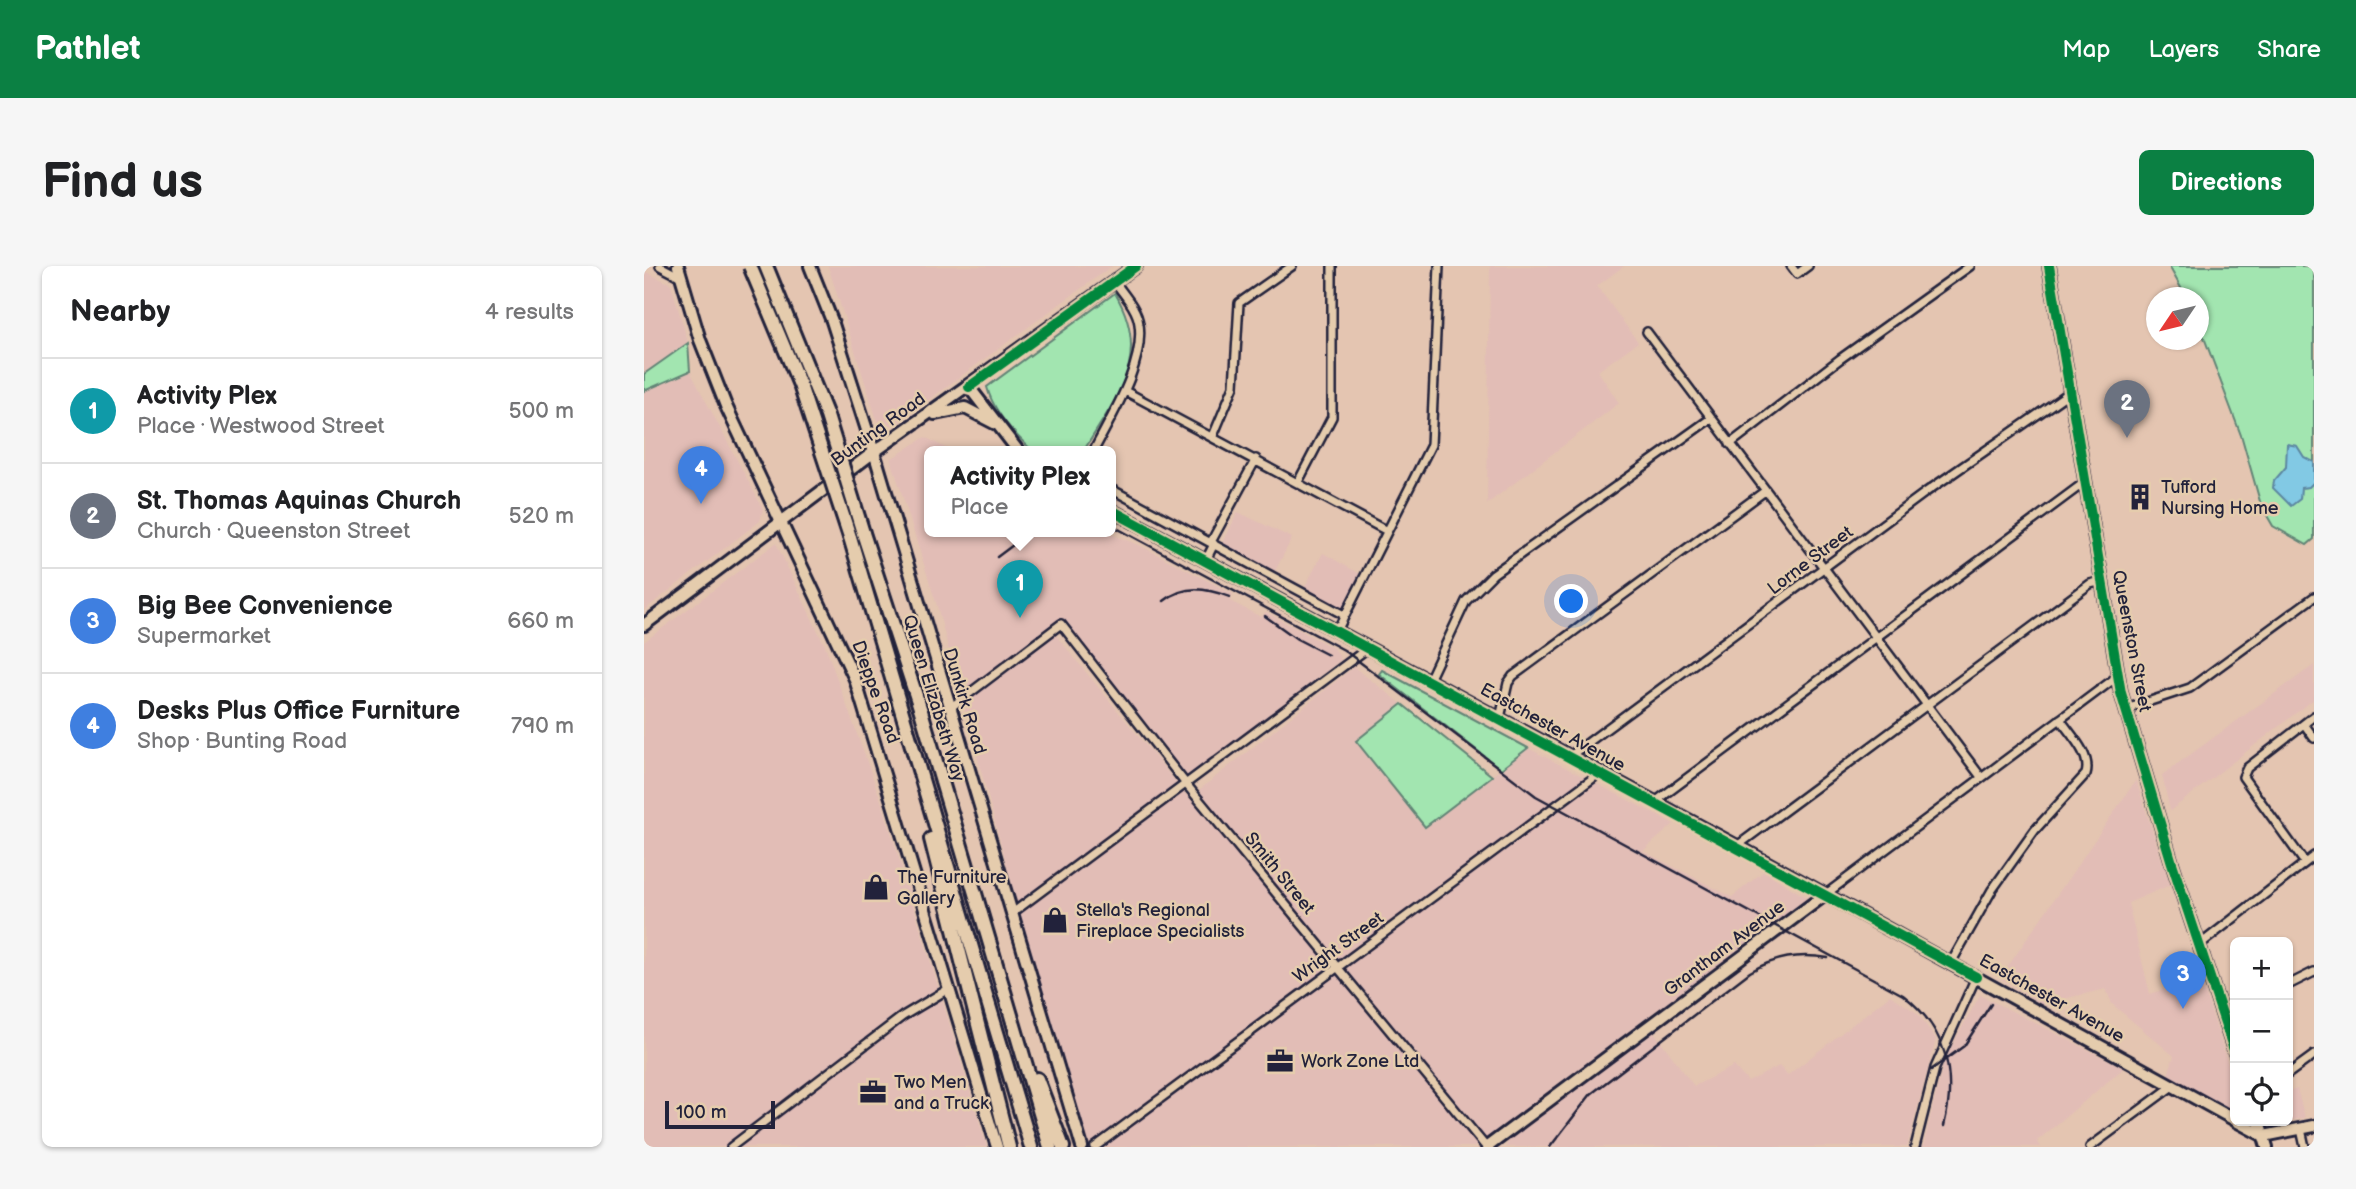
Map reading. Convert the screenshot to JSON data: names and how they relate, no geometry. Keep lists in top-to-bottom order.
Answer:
{
  "streets": {
    "highway": ["Queen Elizabeth Way"],
    "street": [
      "Bunting Road",
      "Lorne Street",
      "Queenston Street",
      "Dieppe Road",
      "Dunkirk Road",
      "Eastchester Avenue",
      "Smith Street",
      "Wright Street",
      "Grantham Avenue"
    ]
  },
  "crossings": [
    ["Bunting Road", "Dieppe Road"],
    ["Bunting Road", "Dunkirk Road"],
    ["Lorne Street", "Queenston Street"],
    ["Lorne Street", "Eastchester Avenue"],
    ["Queenston Street", "Grantham Avenue"],
    ["Dunkirk Road", "Smith Street"],
    ["Eastchester Avenue", "Wright Street"],
    ["Eastchester Avenue", "Grantham Avenue"],
    ["Smith Street", "Wright Street"],
    ["Smith Street", "Grantham Avenue"]
  ],
  "places": {
    "building": ["Tufford Nursing Home"],
    "shop": ["The Furniture Gallery", "Stella's Regional Fireplace Specialists"],
    "office": ["Work Zone Ltd", "Two Men and a Truck"]
  },
  "scale_bar": "100 m",
  "north": "bottom left",
  "page": {
    "header": "Pathlet",
    "nav": ["Map", "Layers", "Share"],
    "buttons": "Directions",
    "title": "Find us",
    "heading": ["Nearby", "4 results"],
    "list": [
      {
        "mark": "1",
        "name": "Activity Plex",
        "note": "Place · Westwood Street",
        "value": "500 m"
      },
      {
        "mark": "2",
        "name": "St. Thomas Aquinas Church",
        "note": "Church · Queenston Street",
        "value": "520 m"
      },
      {
        "mark": "3",
        "name": "Big Bee Convenience",
        "note": "Supermarket",
        "value": "660 m"
      },
      {
        "mark": "4",
        "name": "Desks Plus Office Furniture",
        "note": "Shop · Bunting Road",
        "value": "790 m"
      }
    ],
    "pins": [
      "2",
      "4",
      "1",
      "3"
    ],
    "popup": ["Activity Plex", "Place"],
    "map_buttons": ["+", "−"],
    "scale": "100 m"
  }
}
